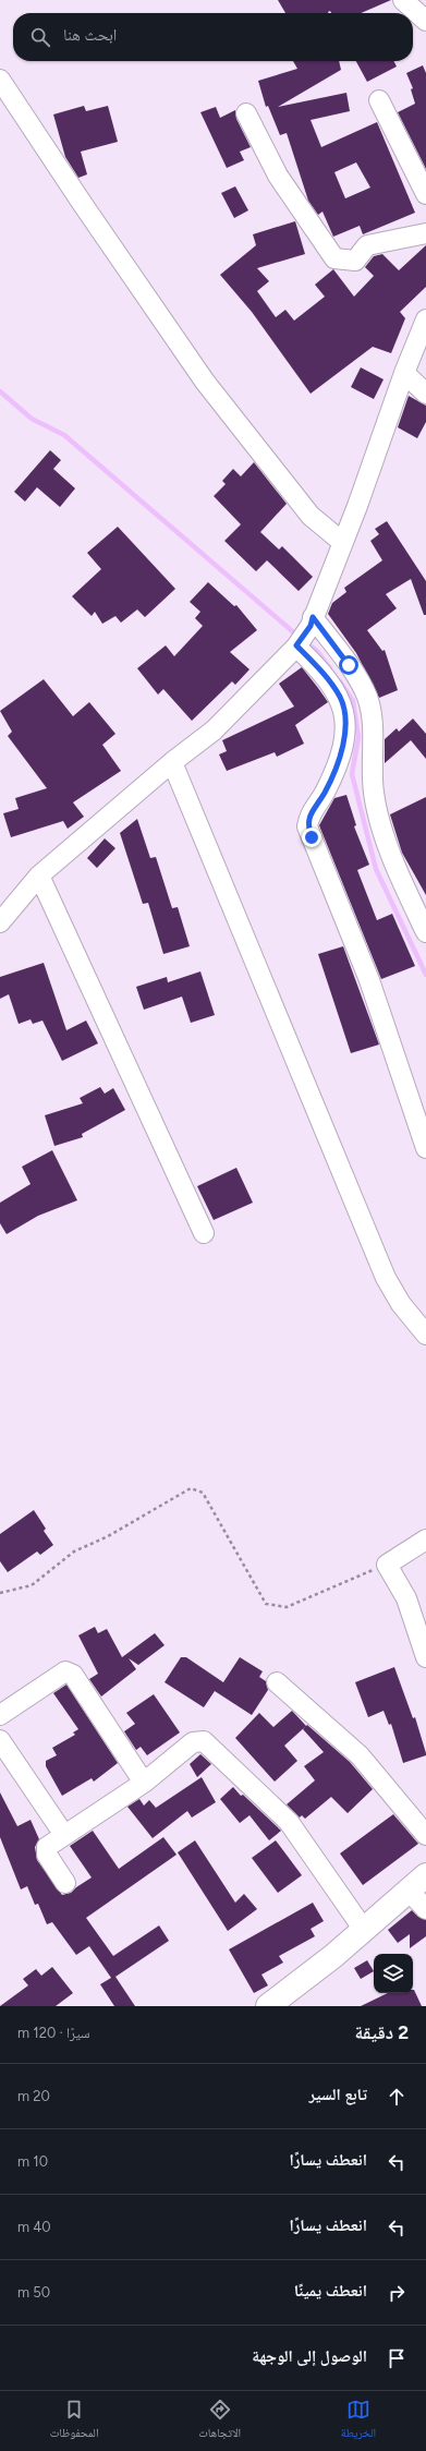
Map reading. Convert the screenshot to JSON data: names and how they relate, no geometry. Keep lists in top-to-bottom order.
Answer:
{
  "page": {
    "search": "ابحث هنا",
    "heading": ["2 دقيقة", "سيرًا · 120 m"],
    "list": [
      ["تابع السير", "20 m"],
      ["انعطف يسارًا", "10 m"],
      ["انعطف يسارًا", "40 m"],
      ["انعطف يمينًا", "50 m"],
      "الوصول إلى الوجهة"
    ],
    "nav": ["الخريطة", "الاتجاهات", "المحفوظات"]
  }
}
